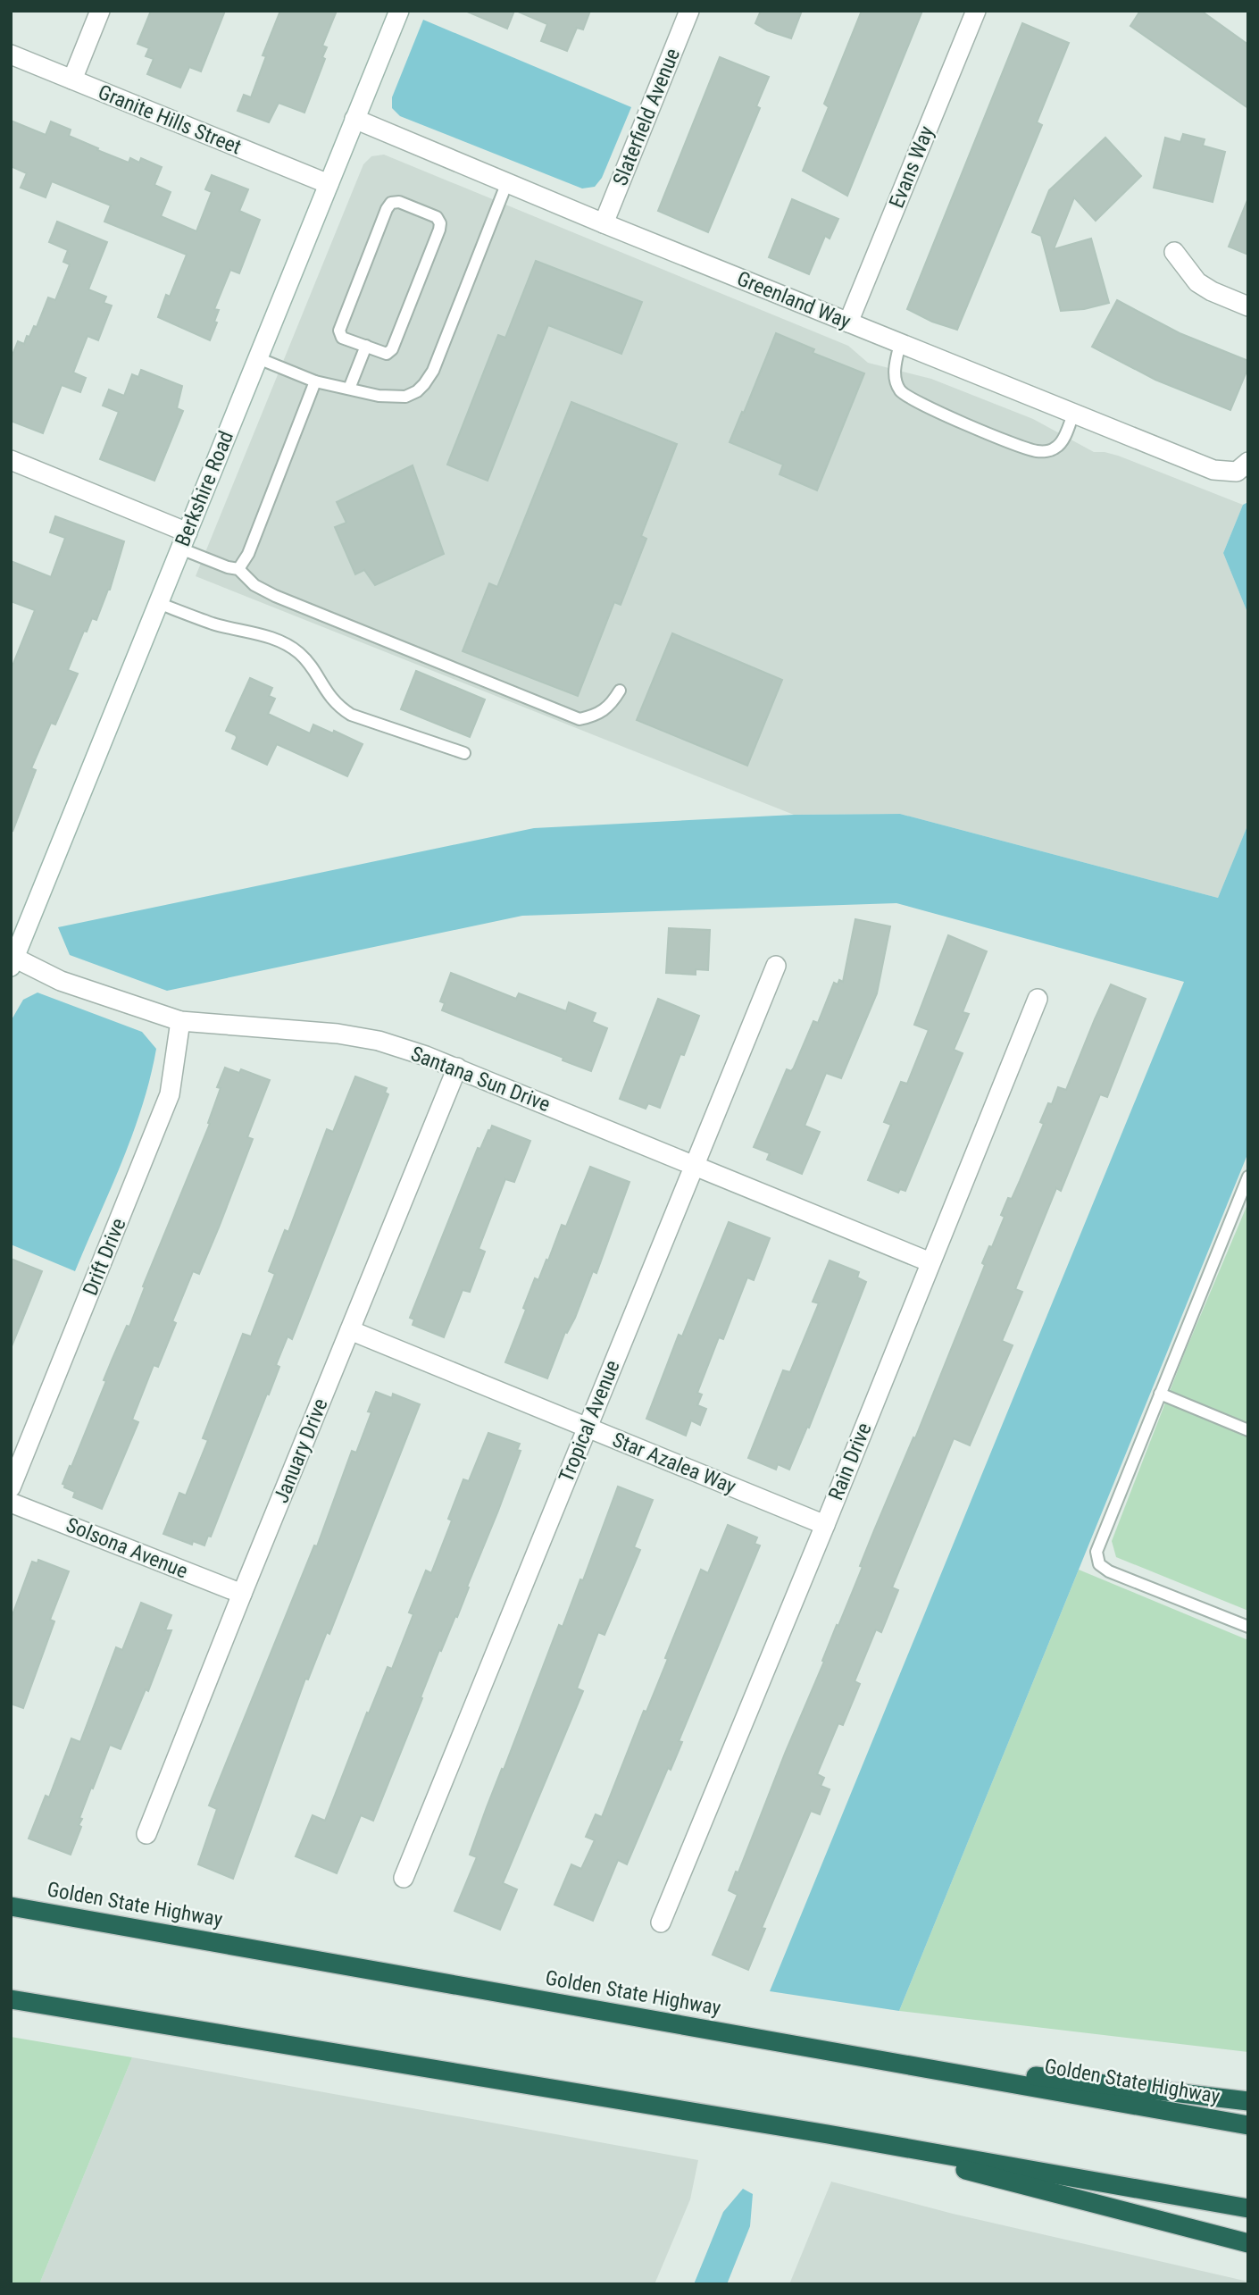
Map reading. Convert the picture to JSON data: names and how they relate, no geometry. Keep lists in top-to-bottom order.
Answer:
{
  "streets": {
    "highway": ["Golden State Highway"],
    "street": [
      "Slaterfield Avenue",
      "Granite Hills Street",
      "Evans Way",
      "Greenland Way",
      "Berkshire Road",
      "Santana Sun Drive",
      "Drift Drive",
      "Tropical Avenue",
      "January Drive",
      "Rain Drive",
      "Star Azalea Way",
      "Solsona Avenue"
    ]
  },
  "crossings": [
    ["Slaterfield Avenue", "Greenland Way"],
    ["Granite Hills Street", "Berkshire Road"],
    ["Evans Way", "Greenland Way"],
    ["Greenland Way", "Berkshire Road"],
    ["Berkshire Road", "Santana Sun Drive"],
    ["Santana Sun Drive", "Drift Drive"],
    ["Santana Sun Drive", "Tropical Avenue"],
    ["Santana Sun Drive", "January Drive"],
    ["Santana Sun Drive", "Rain Drive"],
    ["Tropical Avenue", "Star Azalea Way"],
    ["January Drive", "Star Azalea Way"],
    ["January Drive", "Solsona Avenue"],
    ["Rain Drive", "Star Azalea Way"]
  ]
}
